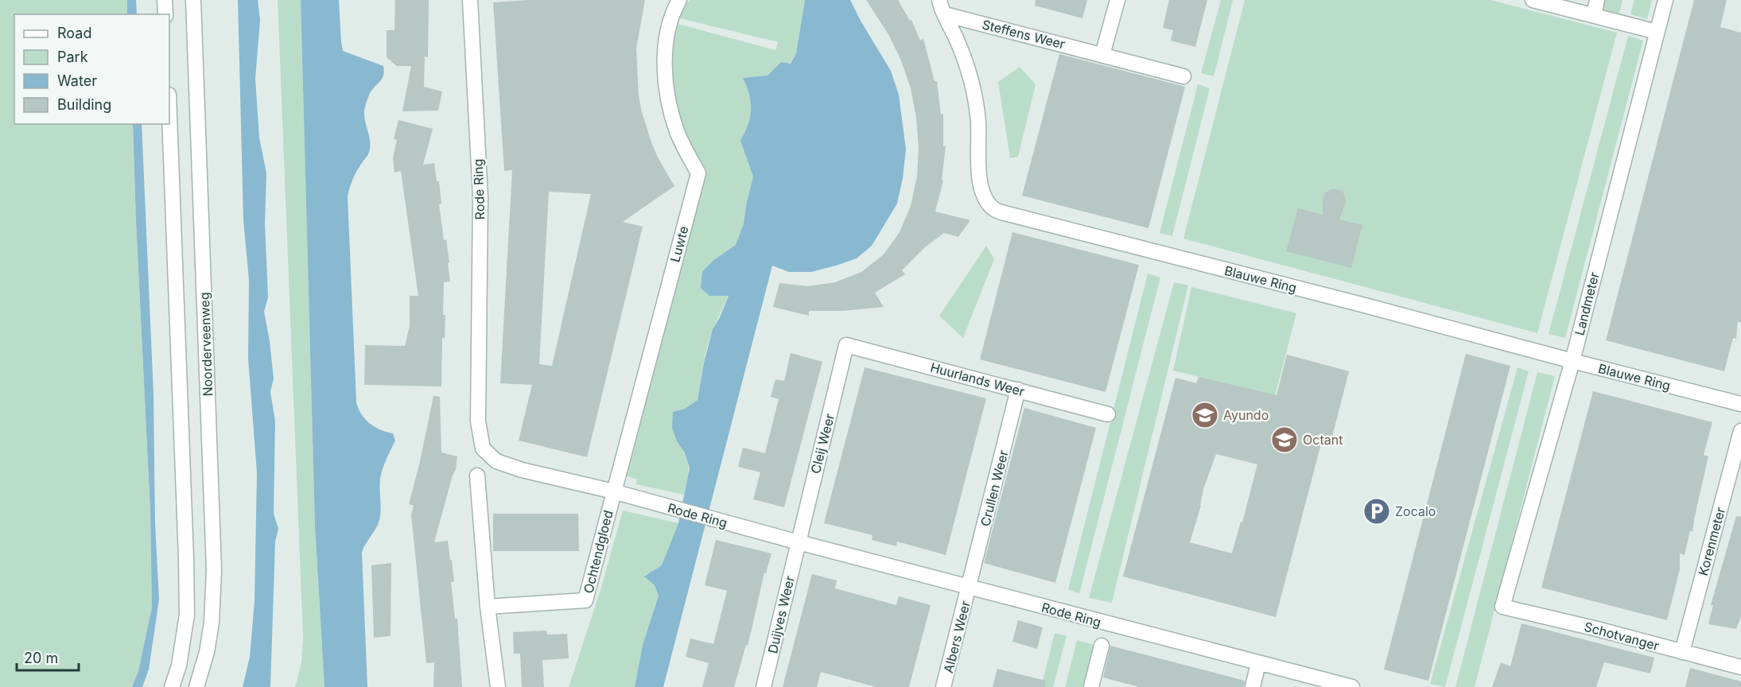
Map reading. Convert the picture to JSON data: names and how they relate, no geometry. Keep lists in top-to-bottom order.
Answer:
{
  "streets": {
    "street": [
      "Steffens Weer",
      "Rode Ring",
      "Luwte",
      "Blauwe Ring",
      "Landmeter",
      "Noorderveenweg",
      "Huurlands Weer",
      "Cleij Weer",
      "Crullen Weer",
      "Korenmeter",
      "Ochtendgloed",
      "Duijves Weer",
      "Schotvanger",
      "Albers Weer"
    ]
  },
  "crossings": [
    ["Steffens Weer", "Blauwe Ring"],
    ["Rode Ring", "Luwte"],
    ["Rode Ring", "Cleij Weer"],
    ["Rode Ring", "Crullen Weer"],
    ["Rode Ring", "Ochtendgloed"],
    ["Rode Ring", "Duijves Weer"],
    ["Rode Ring", "Albers Weer"],
    ["Luwte", "Ochtendgloed"],
    ["Blauwe Ring", "Landmeter"],
    ["Landmeter", "Schotvanger"],
    ["Huurlands Weer", "Cleij Weer"],
    ["Huurlands Weer", "Crullen Weer"],
    ["Cleij Weer", "Duijves Weer"],
    ["Crullen Weer", "Albers Weer"],
    ["Korenmeter", "Schotvanger"]
  ],
  "places": {
    "school or university": ["Ayundo", "Octant"],
    "parking": ["Zocalo"]
  },
  "legend": [
    "Road",
    "Park",
    "Water",
    "Building"
  ],
  "scale_bar": "20 m"
}
